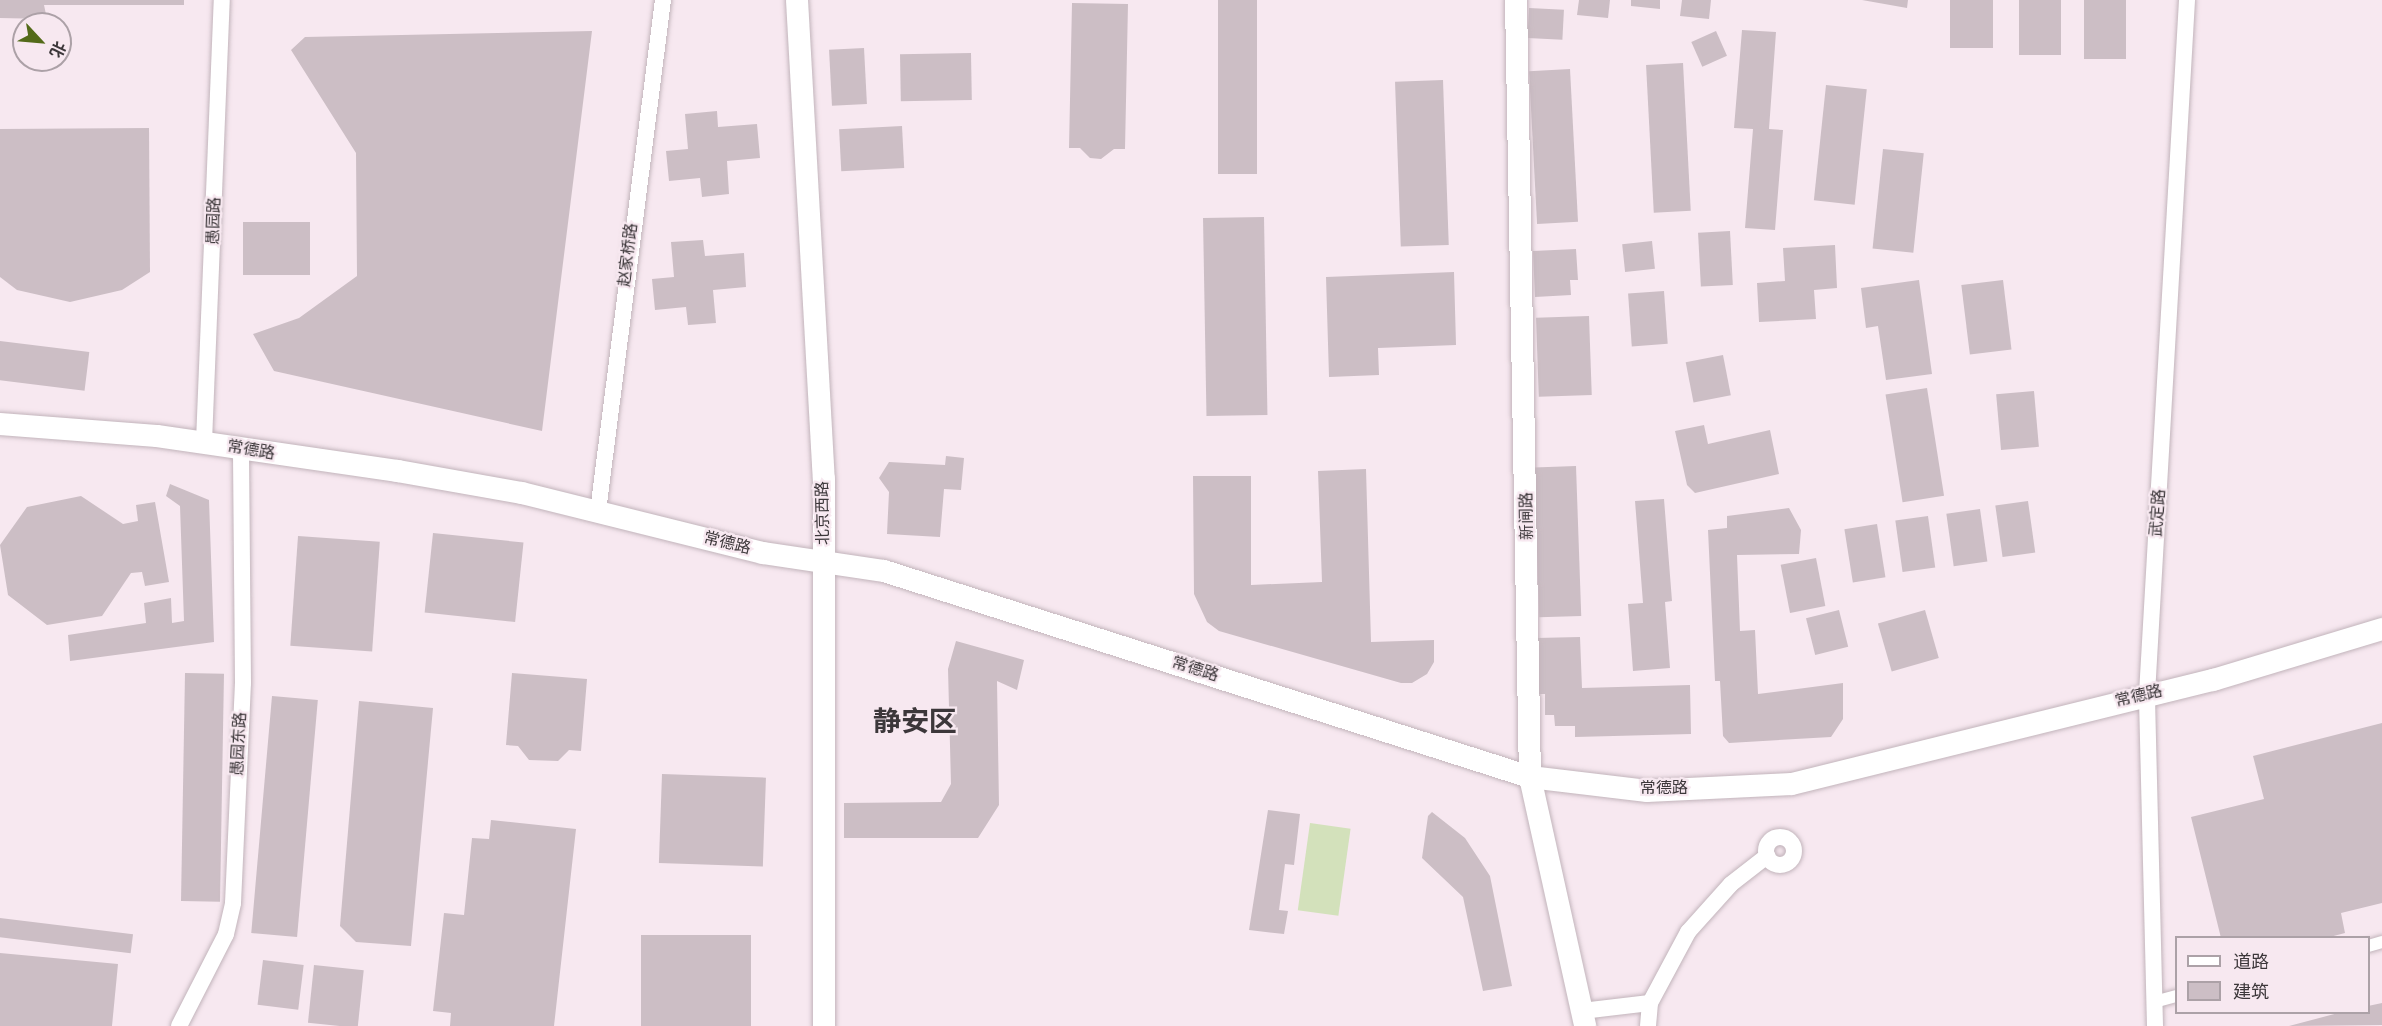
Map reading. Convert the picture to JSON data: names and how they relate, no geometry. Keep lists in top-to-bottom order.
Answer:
{
  "streets": {
    "main road": ["常德路", "北京西路", "新闸路"],
    "street": [
      "愚园路",
      "赵家桥路",
      "武定路",
      "愚园东路"
    ]
  },
  "crossings": [
    ["愚园路", "常德路"],
    ["赵家桥路", "常德路"],
    ["常德路", "北京西路"],
    ["常德路", "武定路"],
    ["常德路", "新闸路"],
    ["常德路", "愚园东路"]
  ],
  "districts": ["静安区"],
  "legend": ["道路", "建筑"],
  "north": "bottom right"
}
